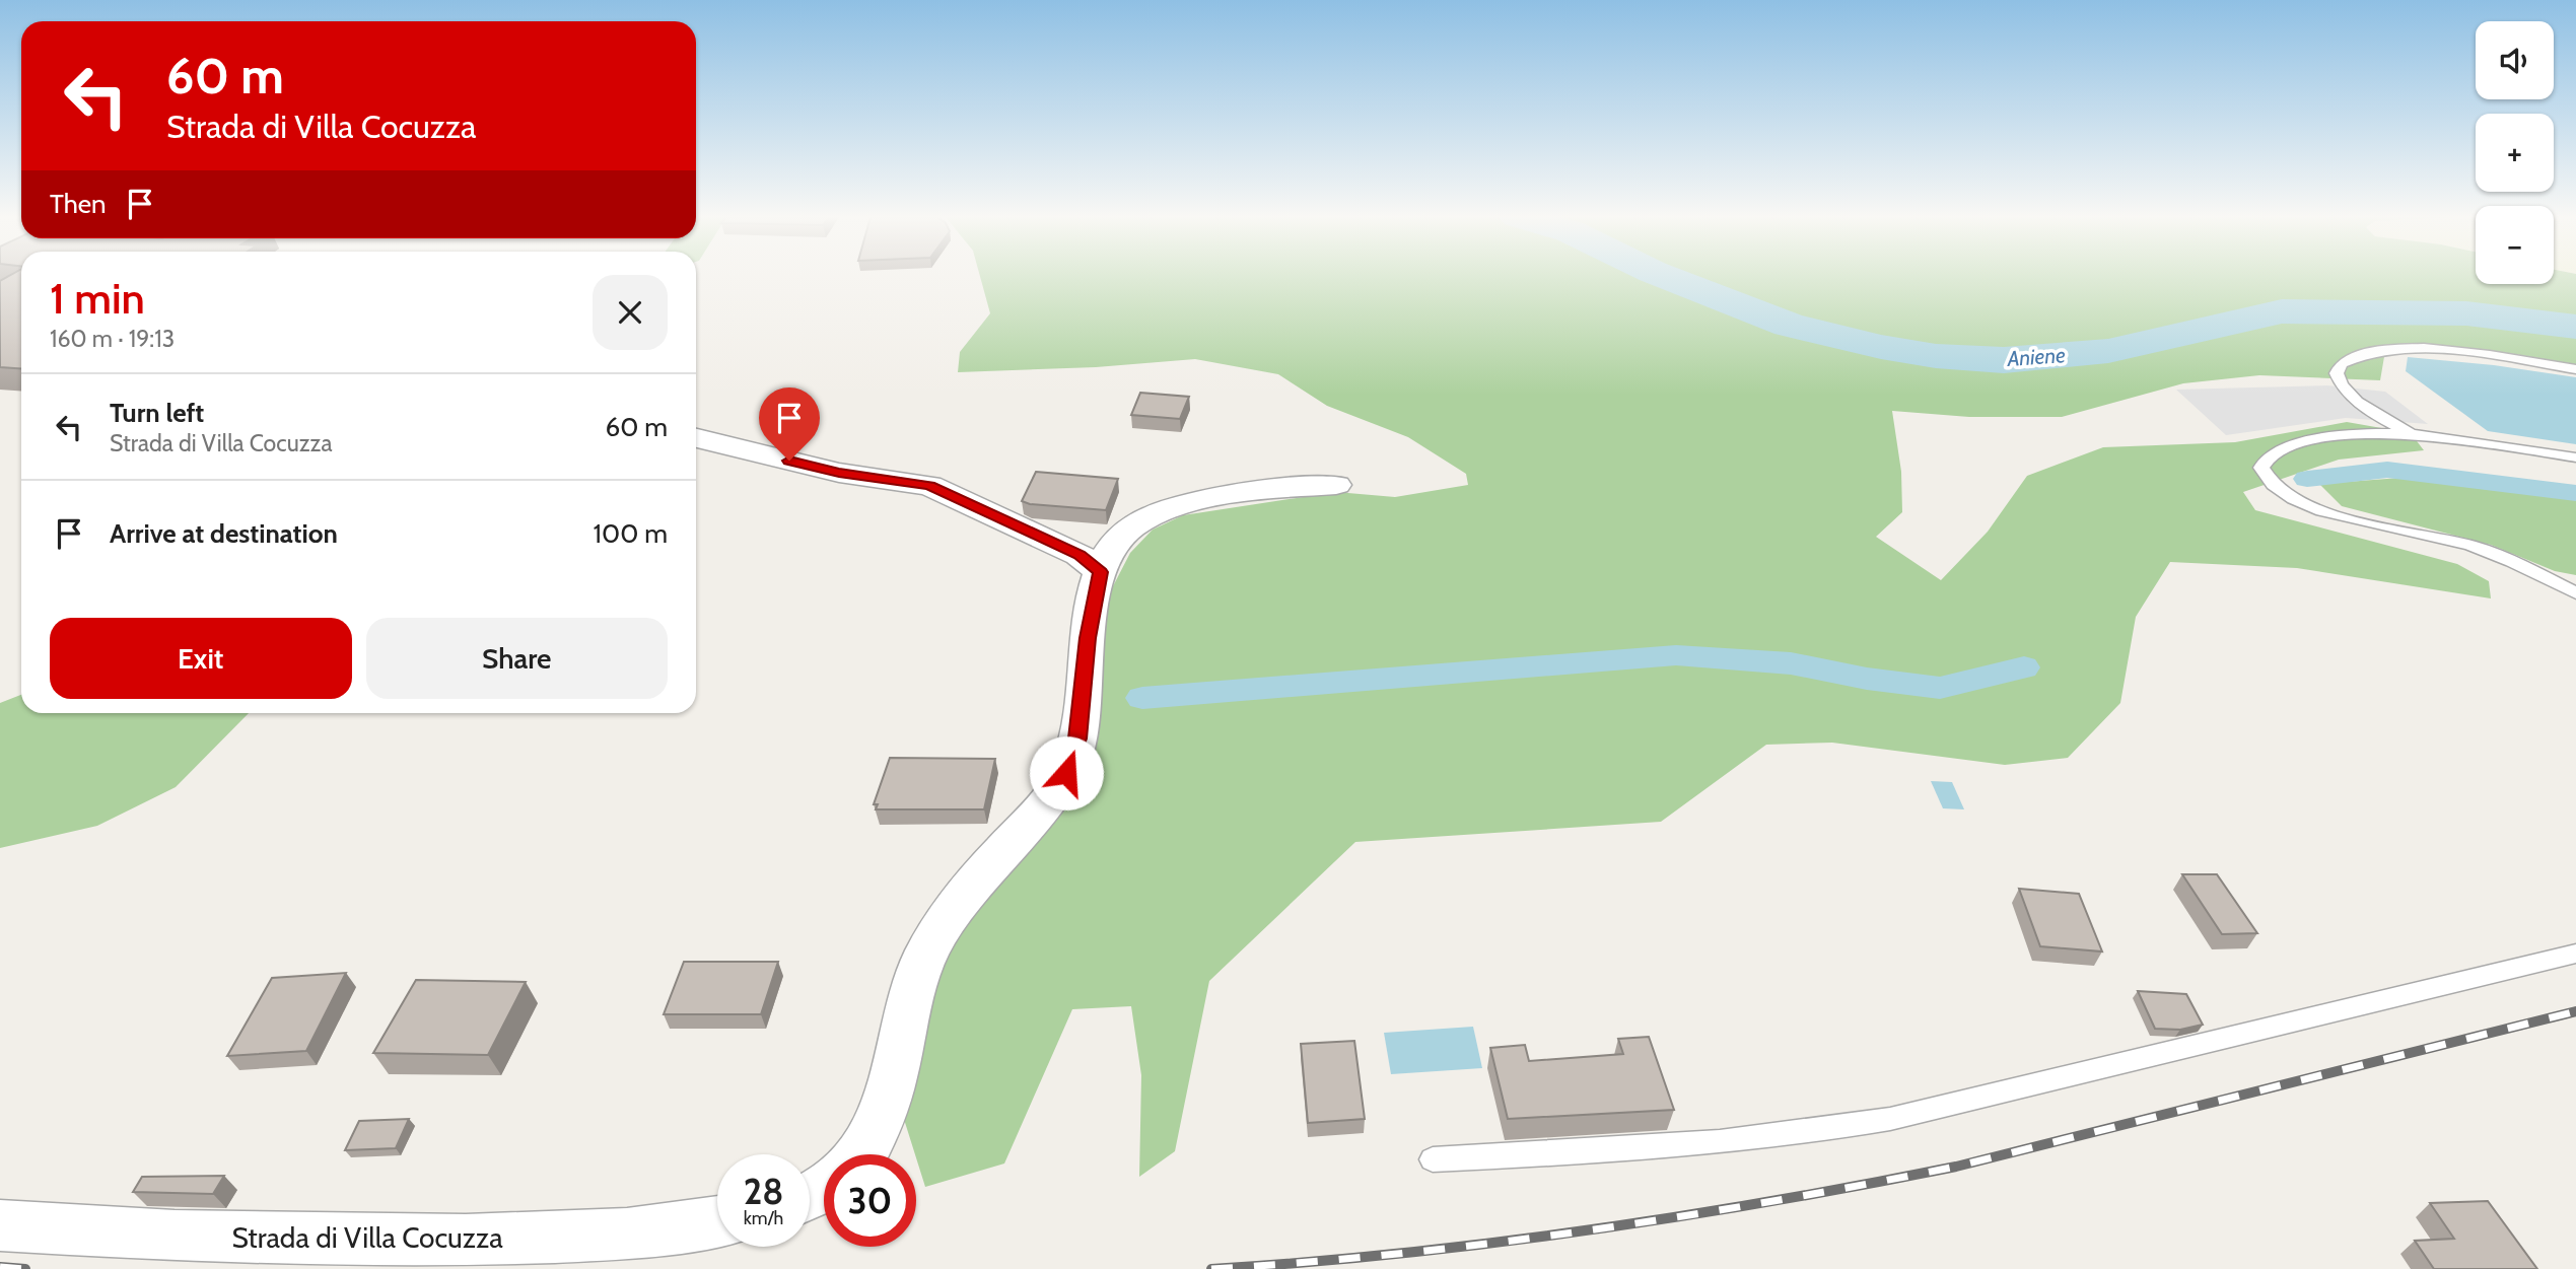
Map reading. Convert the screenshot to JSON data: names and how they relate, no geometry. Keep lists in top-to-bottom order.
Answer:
{
  "streets": {
    "street": ["Strada di Villa Cocuzza"]
  },
  "water": ["Aniene"],
  "page": {
    "map_buttons": ["+", "−"],
    "turn": ["60 m", "Strada di Villa Cocuzza"],
    "then": "Then",
    "heading": ["1 min", "160 m · 19:13"],
    "list": [
      {
        "name": "Turn left",
        "note": "Strada di Villa Cocuzza",
        "value": "60 m"
      },
      {
        "name": "Arrive at destination",
        "value": "100 m"
      }
    ],
    "buttons": ["Exit", "Share"],
    "speed": "28 km/h",
    "limit": "30"
  }
}
